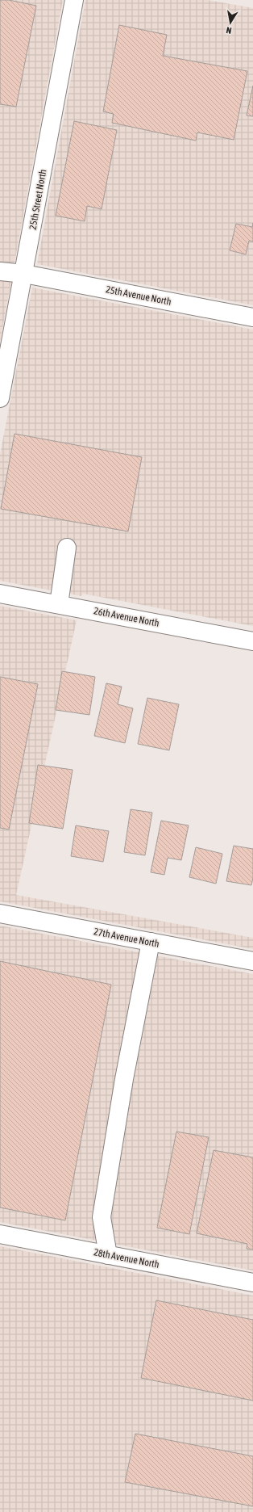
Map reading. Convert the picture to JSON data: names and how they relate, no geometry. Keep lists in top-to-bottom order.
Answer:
{
  "streets": {
    "street": [
      "25th Street North",
      "25th Avenue North",
      "26th Avenue North",
      "27th Avenue North",
      "28th Avenue North"
    ]
  },
  "crossings": [
    ["25th Street North", "25th Avenue North"]
  ],
  "north": "bottom"
}
